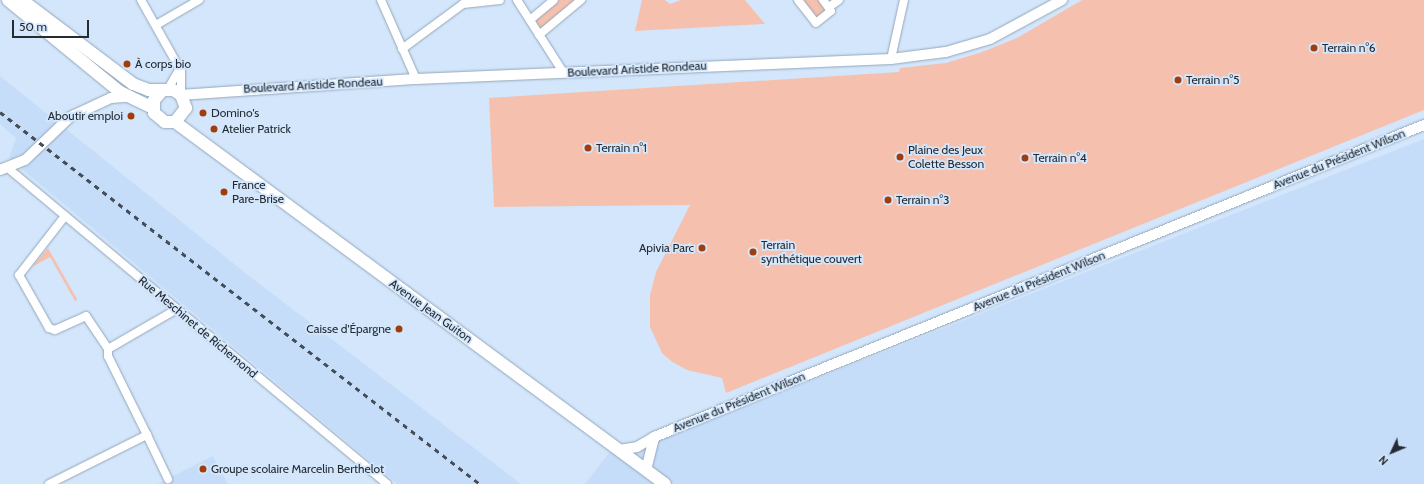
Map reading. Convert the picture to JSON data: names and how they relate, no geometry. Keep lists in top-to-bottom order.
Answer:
{
  "streets": {
    "main road": ["Avenue Jean Guiton"],
    "street": ["Boulevard Aristide Rondeau", "Avenue du Président Wilson", "Rue Meschinet de Richemond"]
  },
  "crossings": [
    ["Boulevard Aristide Rondeau", "Avenue Jean Guiton"],
    ["Avenue du Président Wilson", "Avenue Jean Guiton"]
  ],
  "places": [
    "Terrain n°6",
    "À corps bio",
    "Terrain n°5",
    "Domino's",
    "Aboutir emploi",
    "Atelier Patrick",
    "Terrain n°1",
    "Plaine des Jeux Colette Besson",
    "Terrain n°4",
    "France Pare-Brise",
    "Terrain n°3",
    "Apivia Parc",
    "Terrain synthétique couvert",
    "Caisse d'Épargne",
    "Groupe scolaire Marcelin Berthelot"
  ],
  "scale_bar": "50 m",
  "north": "bottom left"
}
